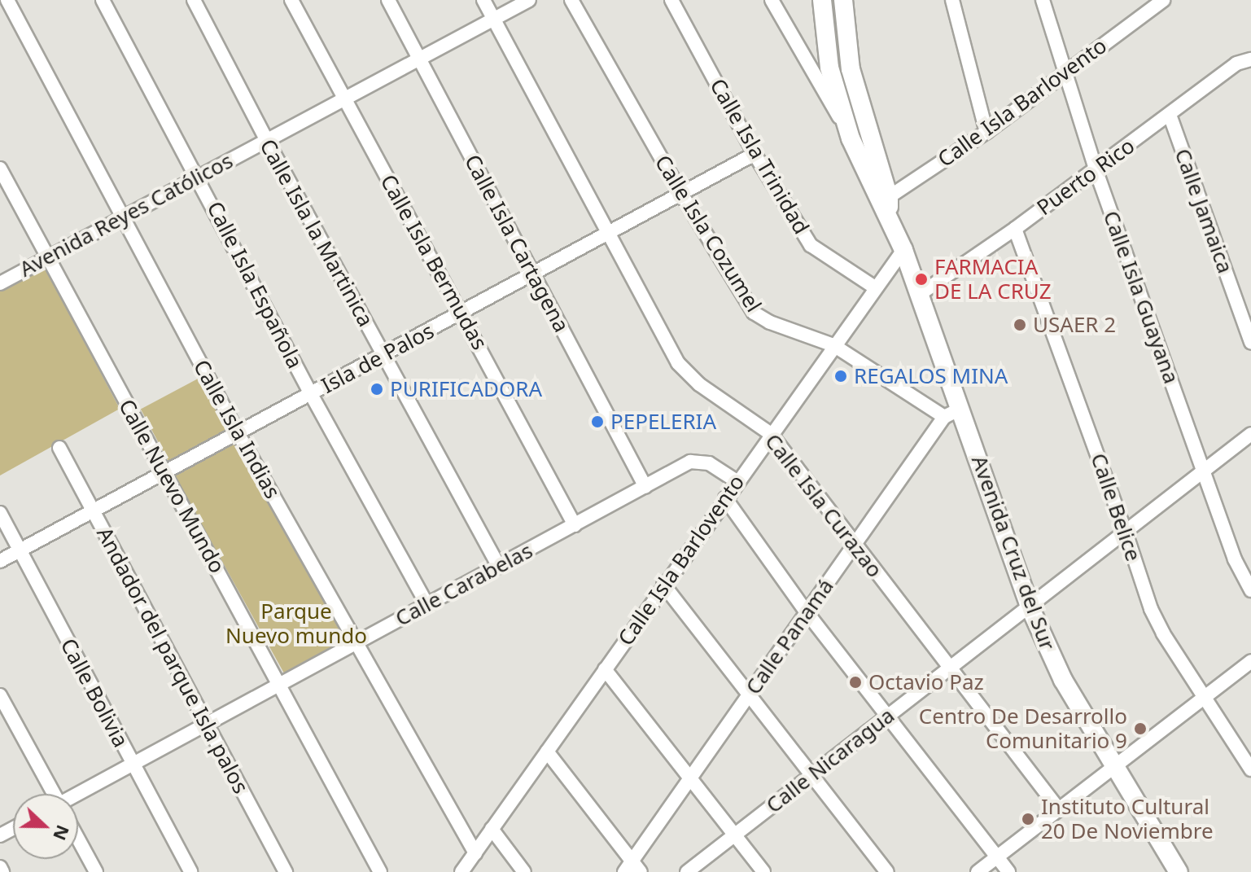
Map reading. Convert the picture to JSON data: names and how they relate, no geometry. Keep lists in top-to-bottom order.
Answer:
{
  "streets": {
    "main road": ["Avenida Cruz del Sur"],
    "street": [
      "Calle Isla Barlovento",
      "Calle Isla Trinidad",
      "Puerto Rico",
      "Calle Jamaica",
      "Avenida Reyes Católicos",
      "Calle Isla la Martinica",
      "Calle Isla Cozumel",
      "Calle Isla Cartagena",
      "Calle Isla Bermudas",
      "Calle Isla Española",
      "Calle Isla Guayana",
      "Isla de Palos",
      "Calle Isla Indias",
      "Calle Nuevo Mundo",
      "Calle Isla Curazao",
      "Calle Belice",
      "Calle Carabelas",
      "Calle Panamá",
      "Andador del parque Isla palos",
      "Calle Bolivia",
      "Calle Nicaragua"
    ]
  },
  "crossings": [
    ["Calle Isla Barlovento", "Calle Isla Trinidad"],
    ["Calle Isla Barlovento", "Calle Isla Cozumel"],
    ["Calle Isla Barlovento", "Calle Isla Guayana"],
    ["Calle Isla Barlovento", "Calle Isla Indias"],
    ["Calle Isla Barlovento", "Calle Isla Curazao"],
    ["Calle Isla Barlovento", "Avenida Cruz del Sur"],
    ["Calle Isla Barlovento", "Calle Carabelas"],
    ["Calle Isla Trinidad", "Isla de Palos"],
    ["Puerto Rico", "Calle Jamaica"],
    ["Puerto Rico", "Calle Isla Guayana"],
    ["Puerto Rico", "Calle Belice"],
    ["Puerto Rico", "Avenida Cruz del Sur"],
    ["Avenida Reyes Católicos", "Calle Isla la Martinica"],
    ["Avenida Reyes Católicos", "Calle Isla Cartagena"],
    ["Avenida Reyes Católicos", "Calle Isla Bermudas"],
    ["Avenida Reyes Católicos", "Calle Isla Española"],
    ["Avenida Reyes Católicos", "Calle Isla Indias"],
    ["Avenida Reyes Católicos", "Calle Nuevo Mundo"],
    ["Avenida Reyes Católicos", "Calle Isla Curazao"],
    ["Calle Isla la Martinica", "Isla de Palos"],
    ["Calle Isla la Martinica", "Calle Carabelas"],
    ["Calle Isla Cozumel", "Isla de Palos"],
    ["Calle Isla Cozumel", "Avenida Cruz del Sur"],
    ["Calle Isla Cozumel", "Calle Panamá"],
    ["Calle Isla Cartagena", "Isla de Palos"],
    ["Calle Isla Cartagena", "Calle Carabelas"],
    ["Calle Isla Bermudas", "Isla de Palos"],
    ["Calle Isla Bermudas", "Calle Carabelas"],
    ["Calle Isla Española", "Isla de Palos"],
    ["Calle Isla Española", "Calle Carabelas"],
    ["Calle Isla Guayana", "Calle Nicaragua"],
    ["Isla de Palos", "Calle Isla Indias"],
    ["Isla de Palos", "Calle Nuevo Mundo"],
    ["Isla de Palos", "Calle Isla Curazao"],
    ["Isla de Palos", "Andador del parque Isla palos"],
    ["Isla de Palos", "Calle Bolivia"],
    ["Calle Isla Indias", "Calle Carabelas"],
    ["Calle Nuevo Mundo", "Calle Carabelas"],
    ["Calle Isla Curazao", "Calle Panamá"],
    ["Calle Isla Curazao", "Calle Nicaragua"],
    ["Calle Belice", "Calle Nicaragua"],
    ["Avenida Cruz del Sur", "Calle Panamá"],
    ["Avenida Cruz del Sur", "Calle Nicaragua"],
    ["Calle Carabelas", "Andador del parque Isla palos"],
    ["Calle Carabelas", "Calle Bolivia"]
  ],
  "parks": ["Parque Nuevo mundo"],
  "places": [
    "FARMACIA DE LA CRUZ",
    "USAER 2",
    "REGALOS MINA",
    "PURIFICADORA",
    "PEPELERIA",
    "Octavio Paz",
    "Centro De Desarrollo Comunitario 9",
    "Instituto Cultural 20 De Noviembre"
  ],
  "north": "right"
}
